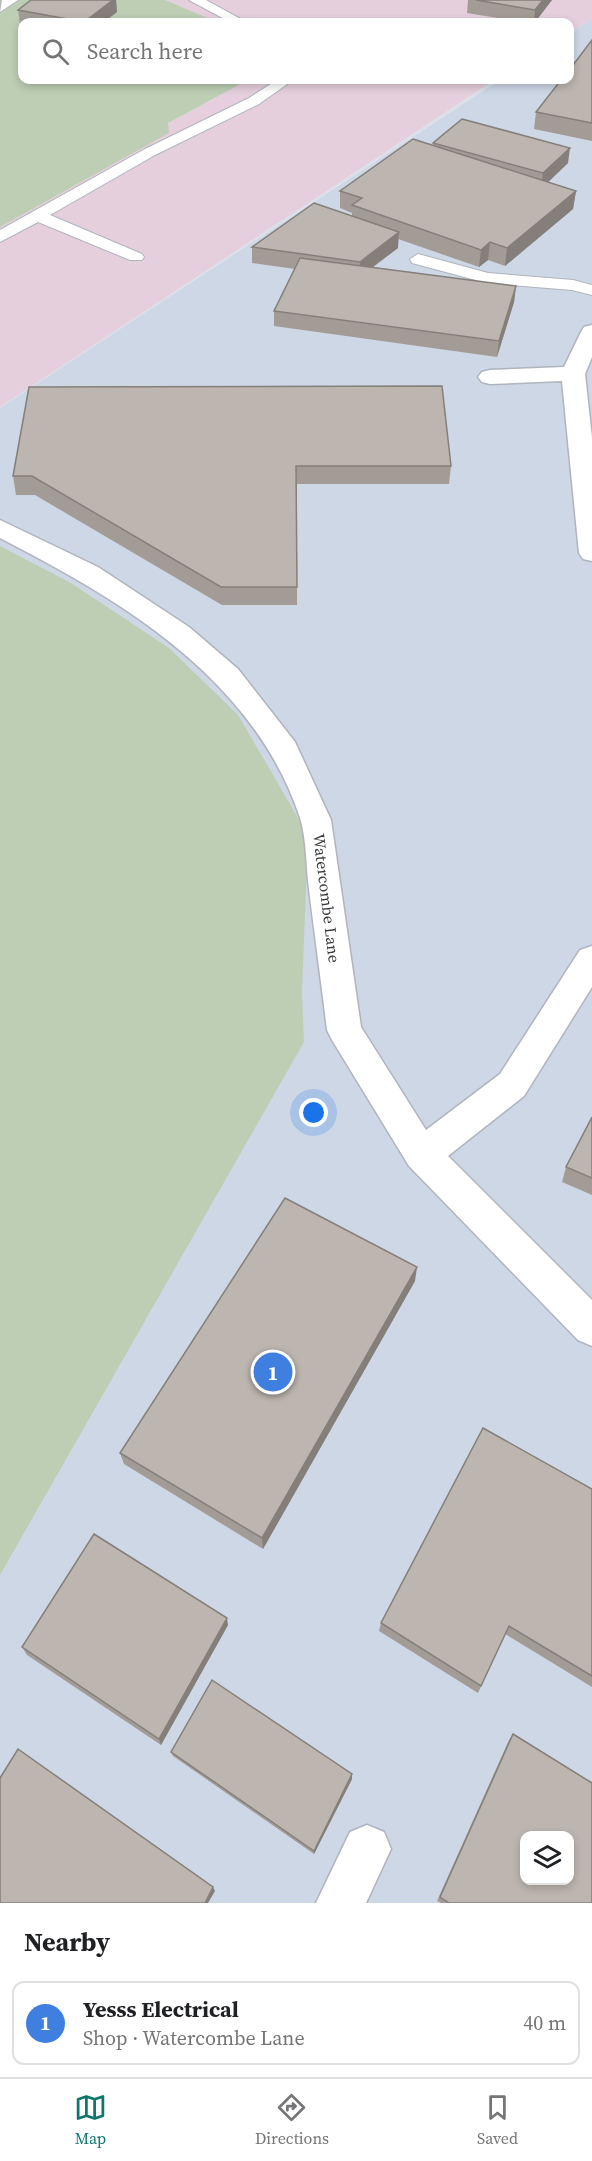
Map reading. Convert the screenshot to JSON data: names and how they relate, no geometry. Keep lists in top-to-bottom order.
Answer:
{
  "streets": {
    "street": ["Watercombe Lane"]
  },
  "page": {
    "search": "Search here",
    "pins": "1",
    "heading": "Nearby",
    "list": [
      {
        "mark": "1",
        "name": "Yesss Electrical",
        "note": "Shop · Watercombe Lane",
        "value": "40 m"
      }
    ],
    "nav": ["Map", "Directions", "Saved"]
  }
}
